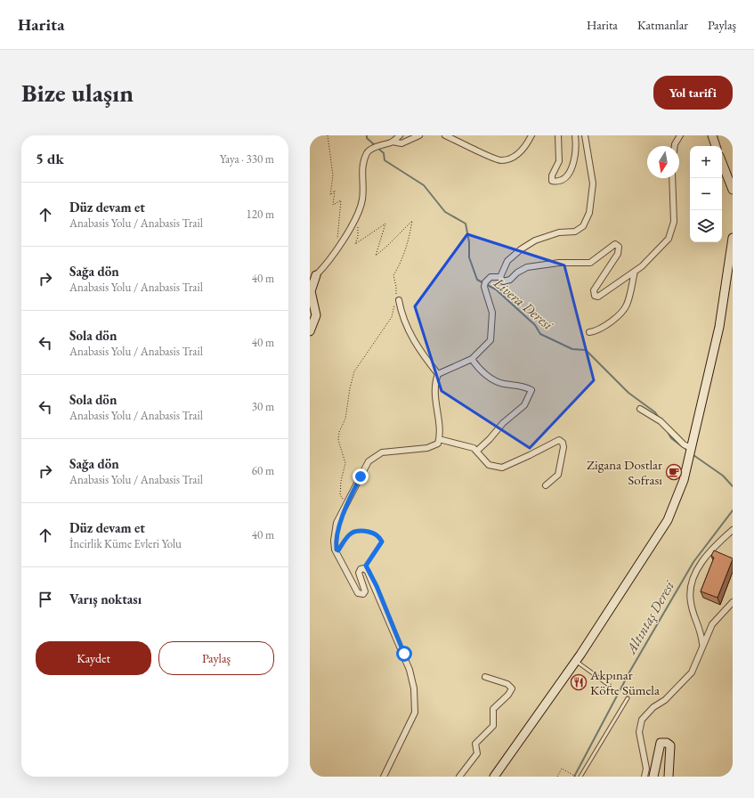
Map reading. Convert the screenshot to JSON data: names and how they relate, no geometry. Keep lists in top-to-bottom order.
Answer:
{
  "water": ["Livera Deresi", "Altıntaş Deresi"],
  "places": {
    "cafe": ["Zigana Dostlar Sofrası"],
    "restaurant": ["Akpınar Köfte Sümela"]
  },
  "north": "bottom",
  "page": {
    "header": "Harita",
    "nav": ["Harita", "Katmanlar", "Paylaş"],
    "buttons": [
      "Yol tarifi",
      ["Kaydet", "Paylaş"]
    ],
    "title": "Bize ulaşın",
    "heading": ["5 dk", "Yaya · 330 m"],
    "map_buttons": ["+", "−"],
    "list": [
      ["Düz devam et", "Anabasis Yolu / Anabasis Trail", "120 m"],
      ["Sağa dön", "Anabasis Yolu / Anabasis Trail", "40 m"],
      ["Sola dön", "Anabasis Yolu / Anabasis Trail", "40 m"],
      ["Sola dön", "Anabasis Yolu / Anabasis Trail", "30 m"],
      ["Sağa dön", "Anabasis Yolu / Anabasis Trail", "60 m"],
      ["Düz devam et", "İncirlik Küme Evleri Yolu", "40 m"],
      "Varış noktası"
    ]
  }
}
